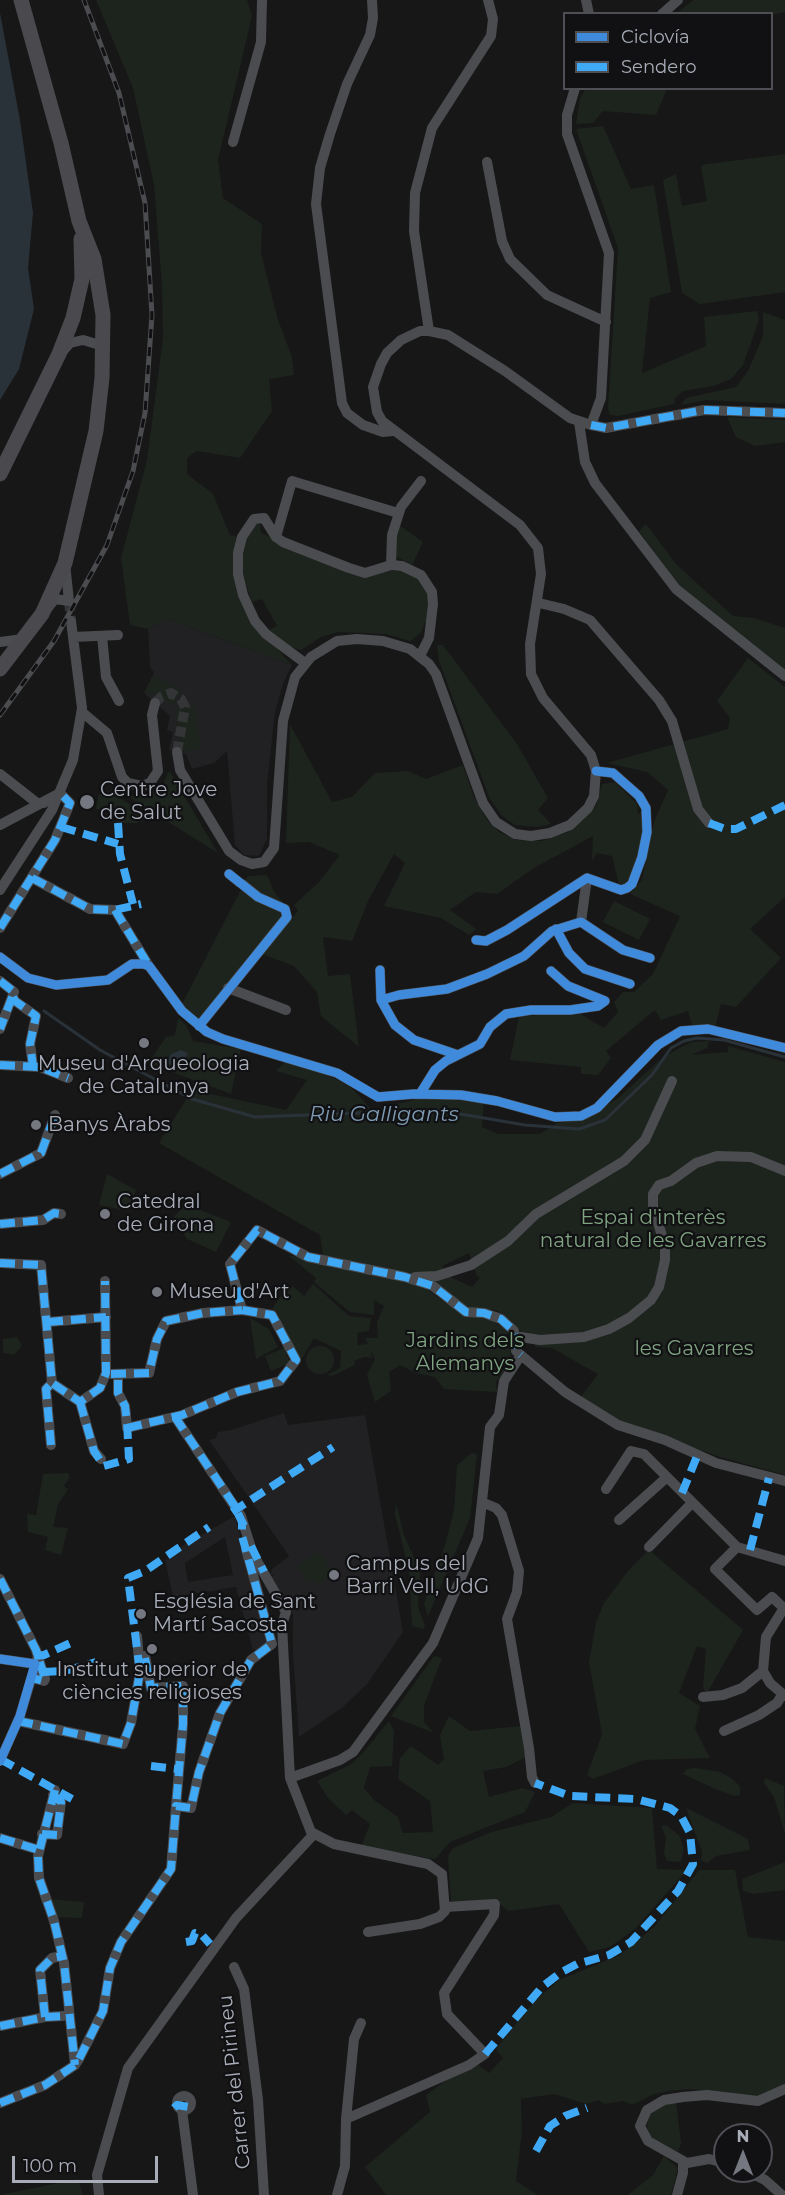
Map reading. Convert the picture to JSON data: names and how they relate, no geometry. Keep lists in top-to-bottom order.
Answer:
{
  "streets": {
    "street": ["Carrer del Pirineu"]
  },
  "water": ["Riu Galligants"],
  "parks": ["Espai d'interès natural de les Gavarres", "Jardins dels Alemanys", "les Gavarres"],
  "places": [
    "Centre Jove de Salut",
    "Museu d'Arqueologia de Catalunya",
    "Banys Àrabs",
    "Catedral de Girona",
    "Museu d'Art",
    "Campus del Barri Vell, UdG",
    "Església de Sant Martí Sacosta",
    "Institut superior de ciències religioses"
  ],
  "legend": ["Ciclovía", "Sendero"],
  "scale_bar": "100 m",
  "north": "top"
}
